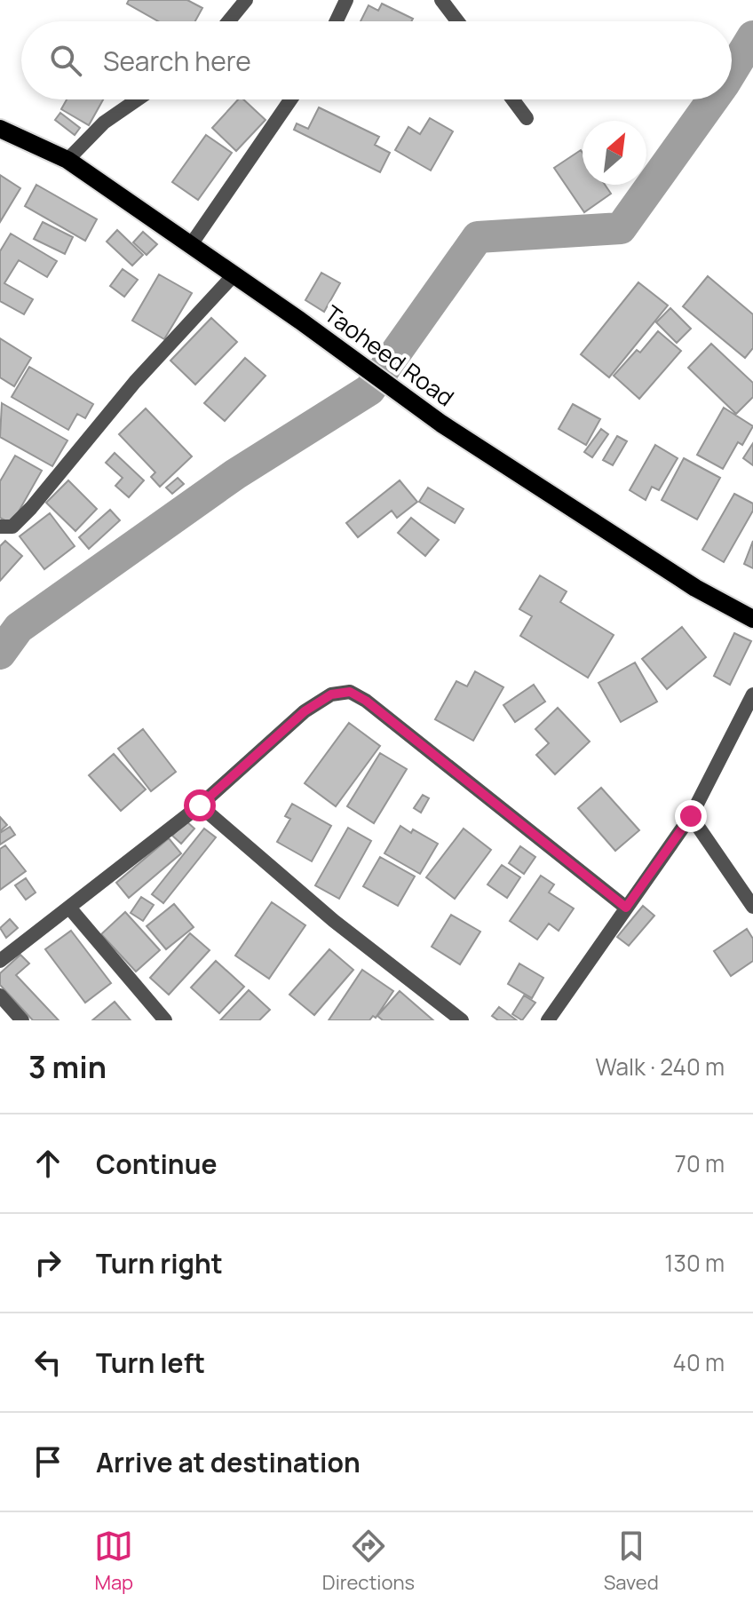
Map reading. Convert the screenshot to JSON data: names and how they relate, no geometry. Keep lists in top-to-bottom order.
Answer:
{
  "streets": {
    "main road": ["Taoheed Road"]
  },
  "north": "top right",
  "page": {
    "search": "Search here",
    "heading": ["3 min", "Walk · 240 m"],
    "list": [
      ["Continue", "70 m"],
      ["Turn right", "130 m"],
      ["Turn left", "40 m"],
      "Arrive at destination"
    ],
    "nav": ["Map", "Directions", "Saved"]
  }
}
